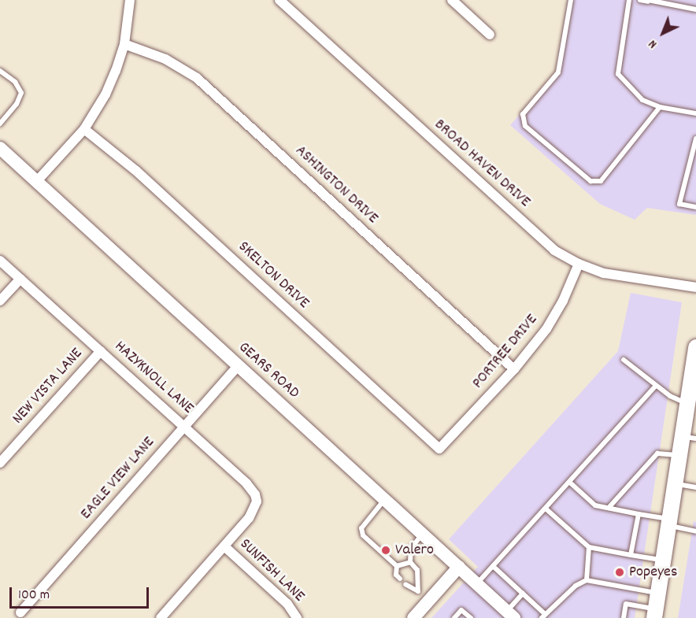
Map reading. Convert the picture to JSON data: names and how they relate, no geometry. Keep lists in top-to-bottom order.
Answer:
{
  "streets": {
    "main road": ["GEARS ROAD"],
    "street": [
      "BROAD HAVEN DRIVE",
      "ASHINGTON DRIVE",
      "SKELTON DRIVE",
      "PORTREE DRIVE",
      "HAZYKNOLL LANE",
      "NEW VISTA LANE",
      "EAGLE VIEW LANE",
      "SUNFISH LANE"
    ]
  },
  "crossings": [
    ["BROAD HAVEN DRIVE", "PORTREE DRIVE"],
    ["ASHINGTON DRIVE", "PORTREE DRIVE"],
    ["SKELTON DRIVE", "PORTREE DRIVE"],
    ["GEARS ROAD", "EAGLE VIEW LANE"],
    ["HAZYKNOLL LANE", "NEW VISTA LANE"],
    ["HAZYKNOLL LANE", "EAGLE VIEW LANE"],
    ["HAZYKNOLL LANE", "SUNFISH LANE"]
  ],
  "places": ["Valero", "Popeyes"],
  "scale_bar": "100 m",
  "north": "bottom left"
}
